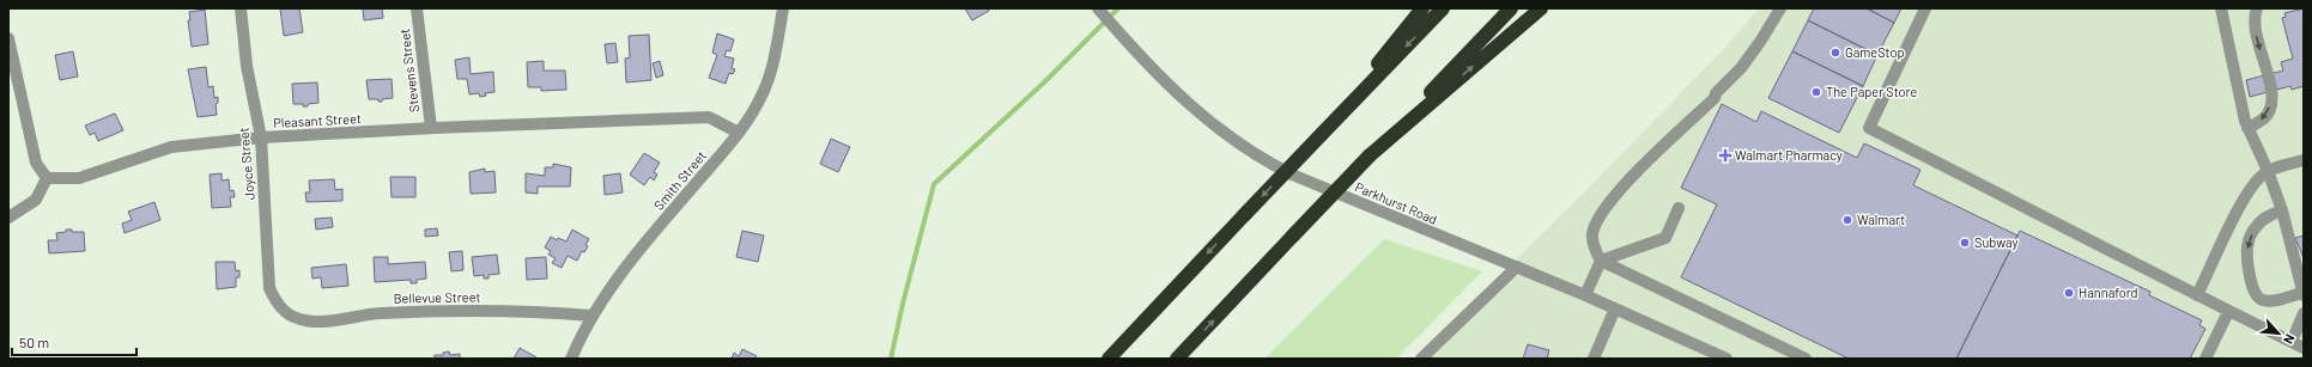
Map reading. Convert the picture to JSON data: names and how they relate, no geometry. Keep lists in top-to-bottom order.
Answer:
{
  "streets": {
    "street": [
      "Stevens Street",
      "Pleasant Street",
      "Joyce Street",
      "Smith Street",
      "Parkhurst Road",
      "Bellevue Street"
    ]
  },
  "crossings": [
    ["Stevens Street", "Pleasant Street"],
    ["Pleasant Street", "Joyce Street"],
    ["Pleasant Street", "Smith Street"],
    ["Joyce Street", "Bellevue Street"],
    ["Smith Street", "Bellevue Street"]
  ],
  "places": {
    "other": [
      "GameStop",
      "The Paper Store",
      "Walmart",
      "Subway",
      "Hannaford"
    ],
    "health": ["Walmart Pharmacy"]
  },
  "scale_bar": "50 m",
  "north": "bottom right"
}
